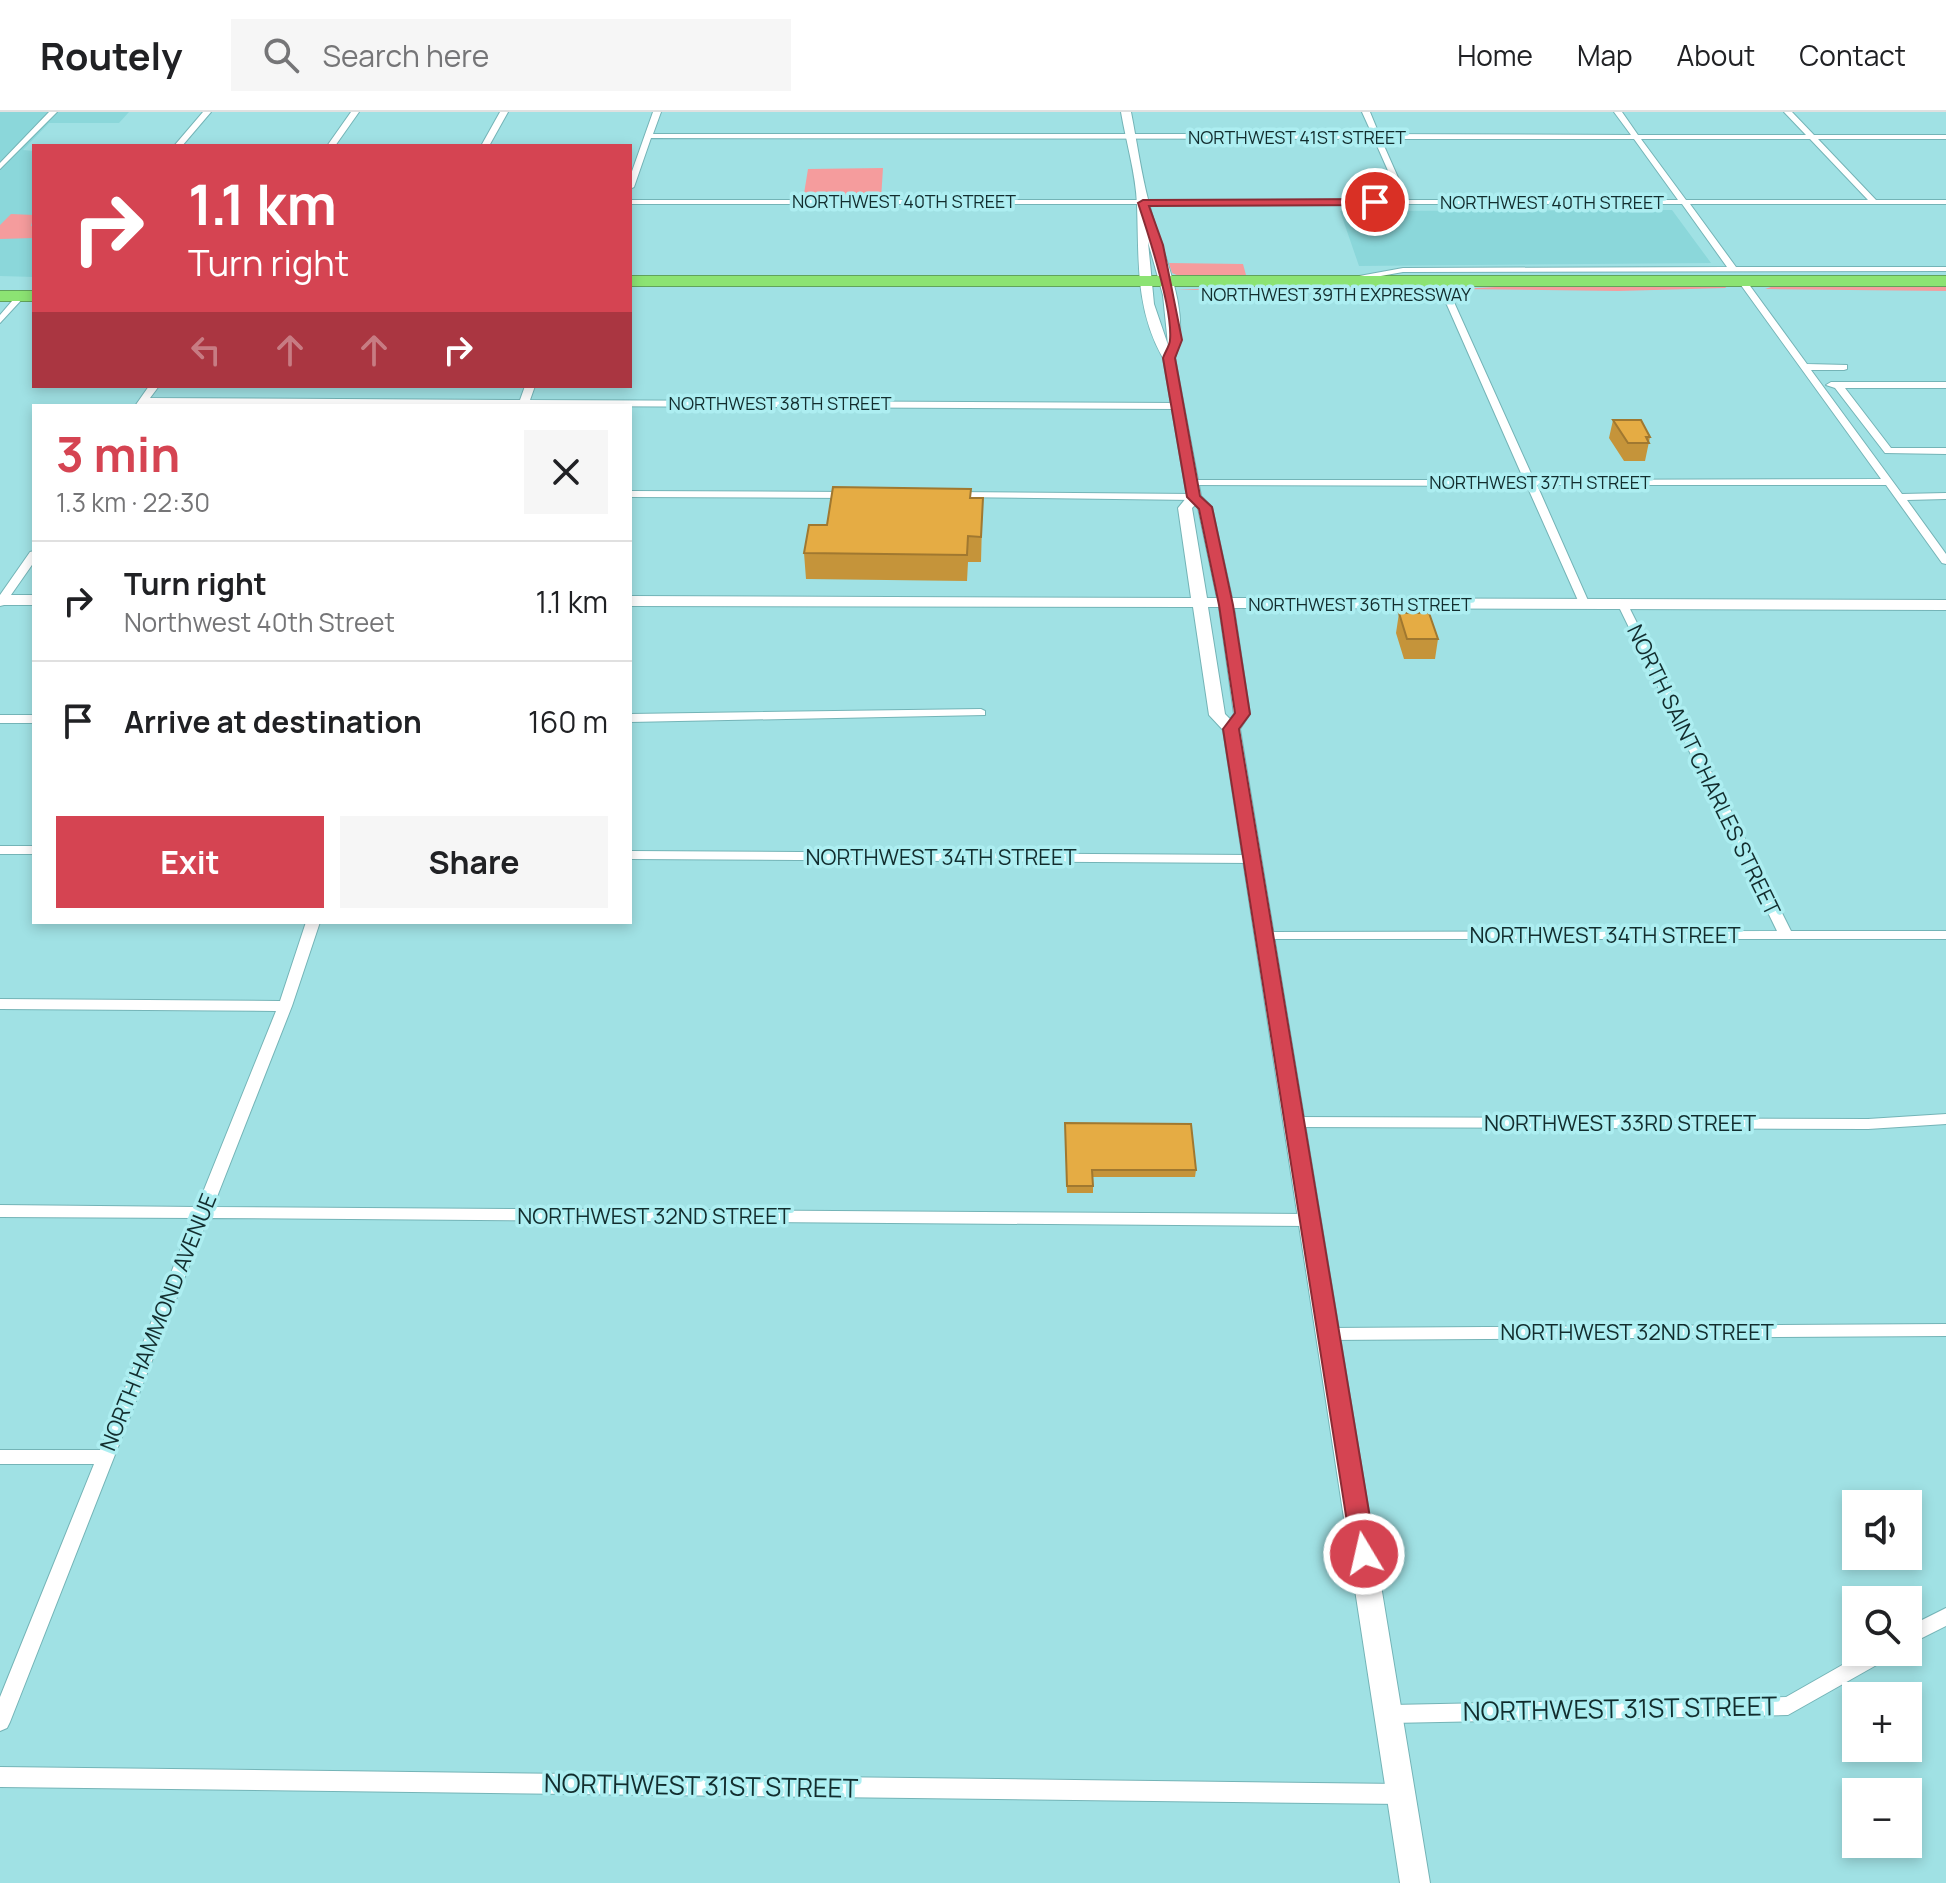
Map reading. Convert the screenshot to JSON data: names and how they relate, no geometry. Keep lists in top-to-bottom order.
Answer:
{
  "streets": {
    "highway": ["NORTHWEST 39TH EXPRESSWAY"],
    "main road": ["NORTHWEST 36TH STREET"],
    "street": [
      "NORTHWEST 41ST STREET",
      "NORTHWEST 40TH STREET",
      "NORTHWEST 38TH STREET",
      "NORTHWEST 37TH STREET",
      "NORTH SAINT CHARLES STREET",
      "NORTHWEST 34TH STREET",
      "NORTHWEST 33RD STREET",
      "NORTHWEST 32ND STREET",
      "NORTH HAMMOND AVENUE",
      "NORTHWEST 31ST STREET"
    ]
  },
  "crossings": [
    ["NORTHWEST 36TH STREET", "NORTH SAINT CHARLES STREET"],
    ["NORTH SAINT CHARLES STREET", "NORTHWEST 34TH STREET"],
    ["NORTHWEST 32ND STREET", "NORTH HAMMOND AVENUE"]
  ],
  "page": {
    "header": "Routely",
    "search": "Search here",
    "nav": [
      "Home",
      "Map",
      "About",
      "Contact"
    ],
    "turn": ["1.1 km", "Turn right"],
    "heading": ["3 min", "1.3 km · 22:30"],
    "list": [
      {
        "name": "Turn right",
        "note": "Northwest 40th Street",
        "value": "1.1 km"
      },
      {
        "name": "Arrive at destination",
        "value": "160 m"
      }
    ],
    "buttons": ["Exit", "Share"],
    "map_buttons": ["+", "−"]
  }
}
